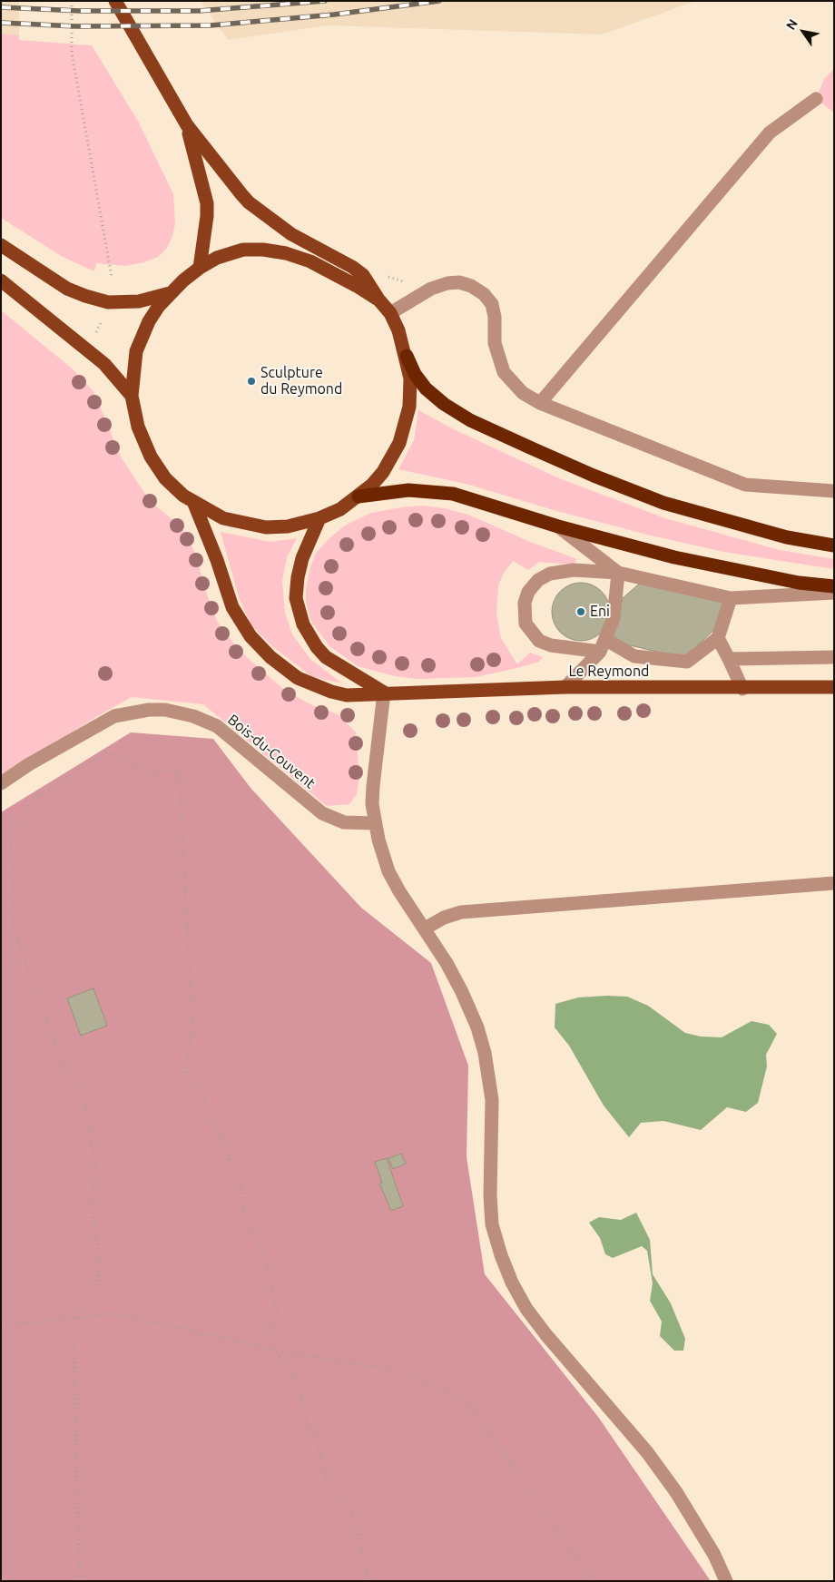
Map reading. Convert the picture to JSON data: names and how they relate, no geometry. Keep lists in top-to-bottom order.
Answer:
{
  "streets": {
    "main road": ["Le Reymond"],
    "street": ["Bois-du-Couvent"]
  },
  "places": ["Sculpture du Reymond", "Eni"],
  "north": "top left"
}
